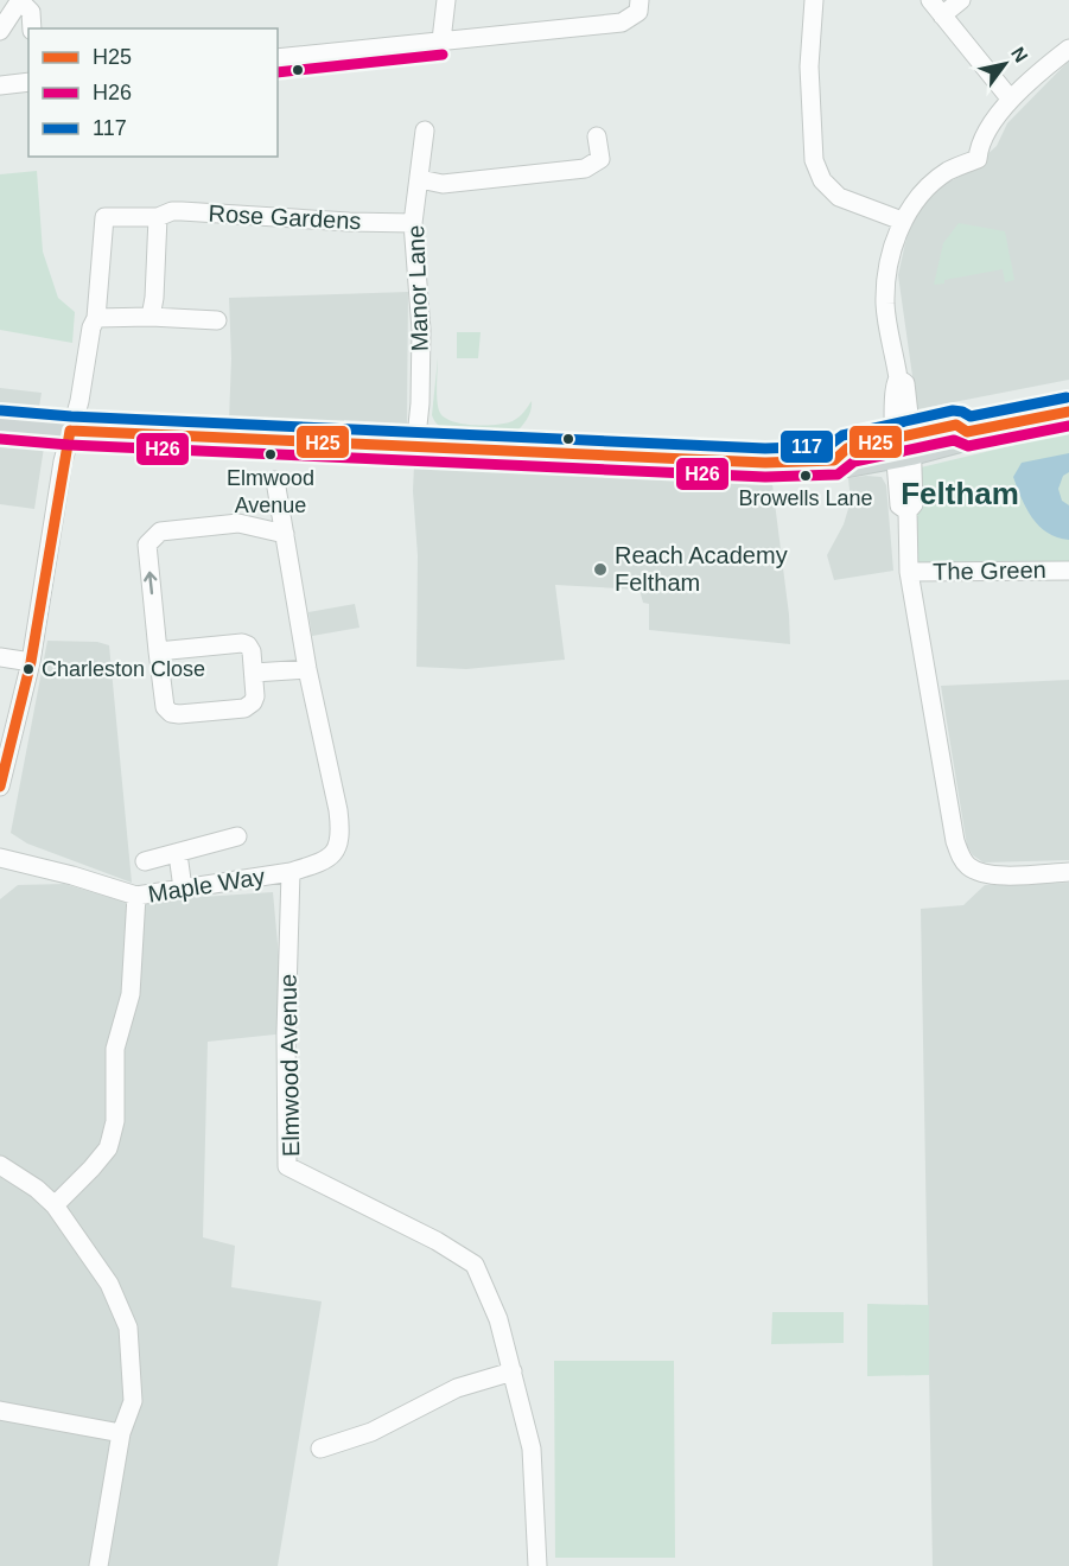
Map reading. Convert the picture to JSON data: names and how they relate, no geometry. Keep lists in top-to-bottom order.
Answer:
{
  "streets": {
    "street": [
      "Rose Gardens",
      "Manor Lane",
      "The Green",
      "Maple Way",
      "Elmwood Avenue"
    ]
  },
  "crossings": [
    ["Rose Gardens", "Manor Lane"],
    ["Maple Way", "Elmwood Avenue"]
  ],
  "districts": ["Feltham"],
  "places": [
    "Elmwood Avenue",
    "Browells Lane",
    "Reach Academy Feltham",
    "Charleston Close"
  ],
  "lines": ["transit line H26", "transit line 117", "transit line H25"],
  "legend": ["H25", "H26", "117"],
  "north": "top right"
}
